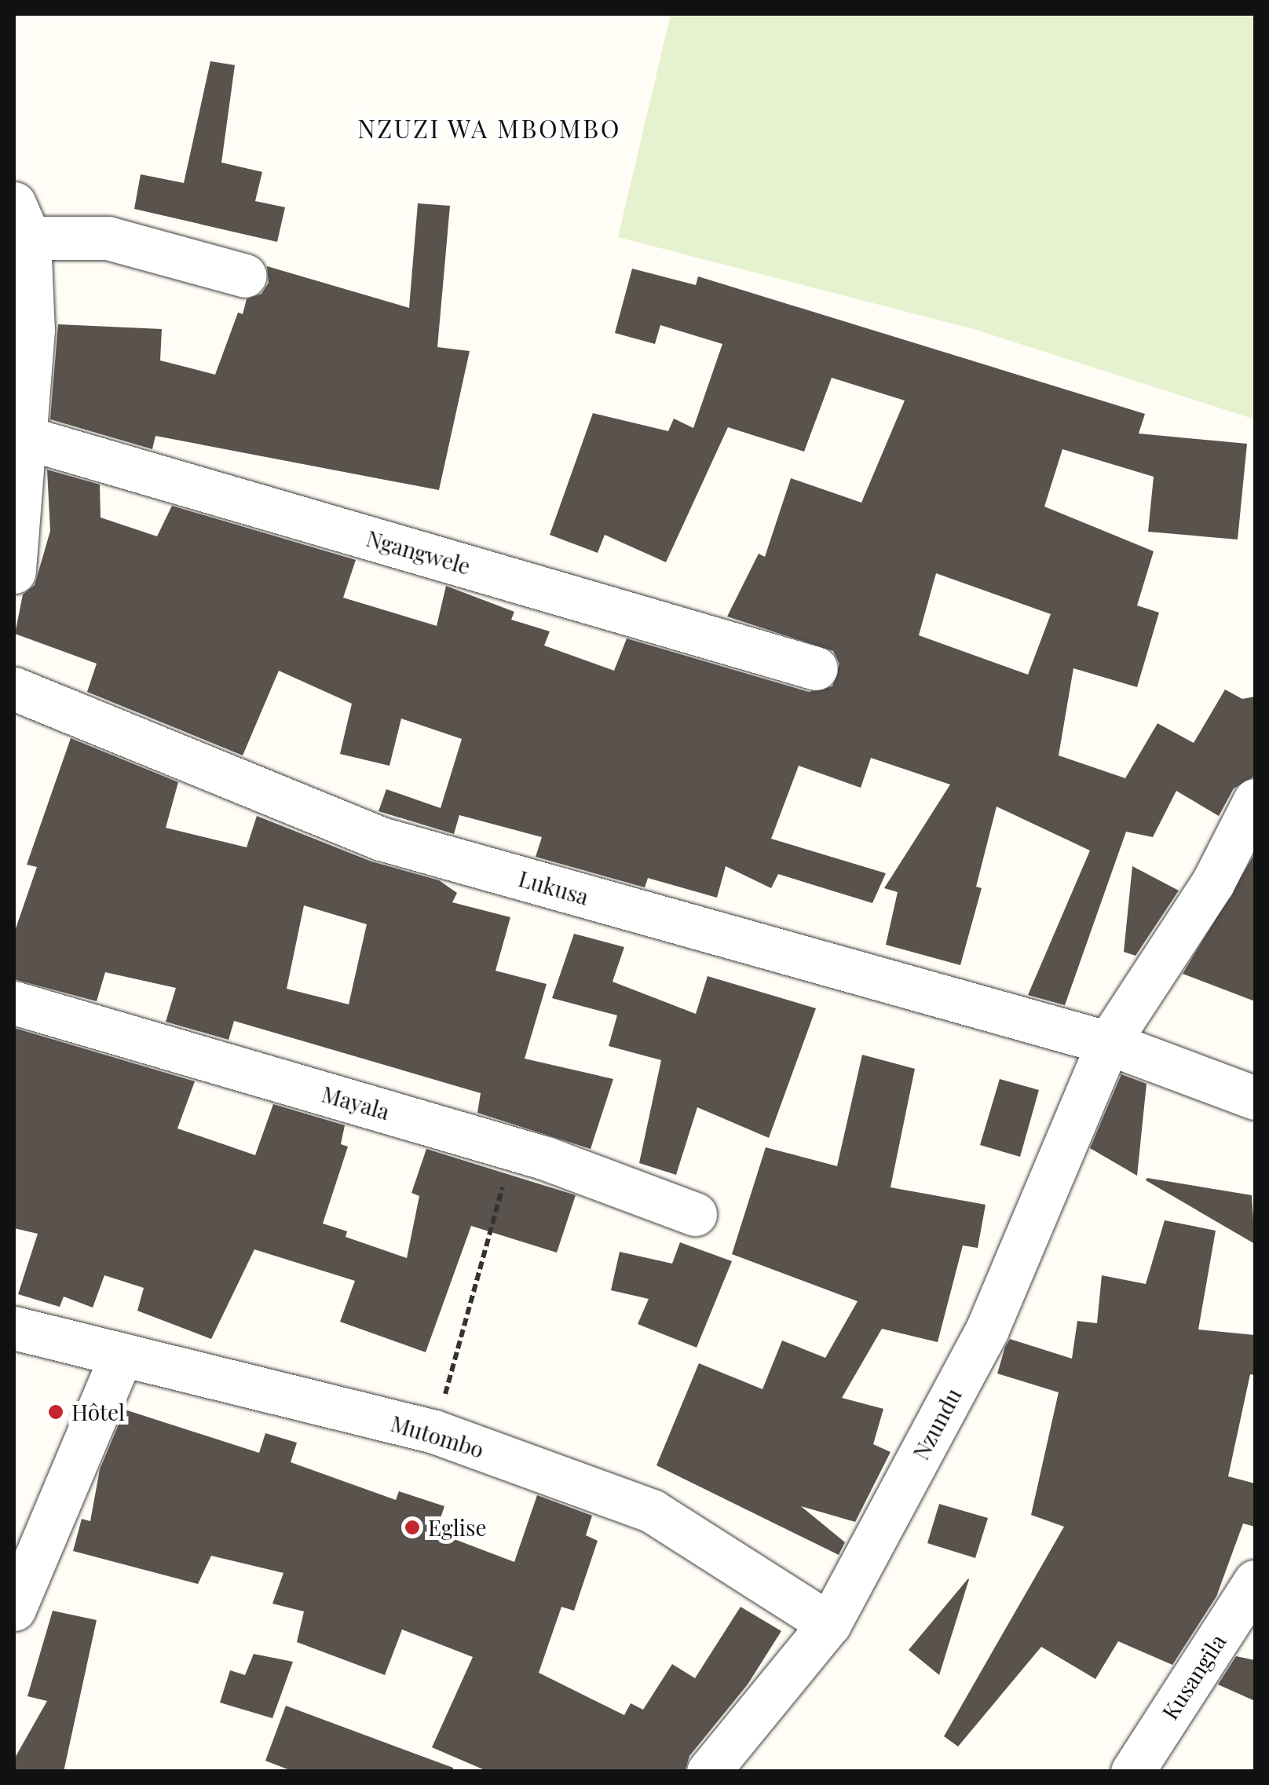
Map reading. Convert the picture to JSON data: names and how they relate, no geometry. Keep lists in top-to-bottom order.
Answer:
{
  "streets": {
    "street": [
      "Ngangwele",
      "Lukusa",
      "Mayala",
      "Nzundu",
      "Mutombo",
      "Kusangila"
    ]
  },
  "crossings": [
    ["Lukusa", "Nzundu"],
    ["Nzundu", "Mutombo"]
  ],
  "districts": ["NZUZI WA MBOMBO"],
  "places": ["Hôtel", "Eglise"]
}
